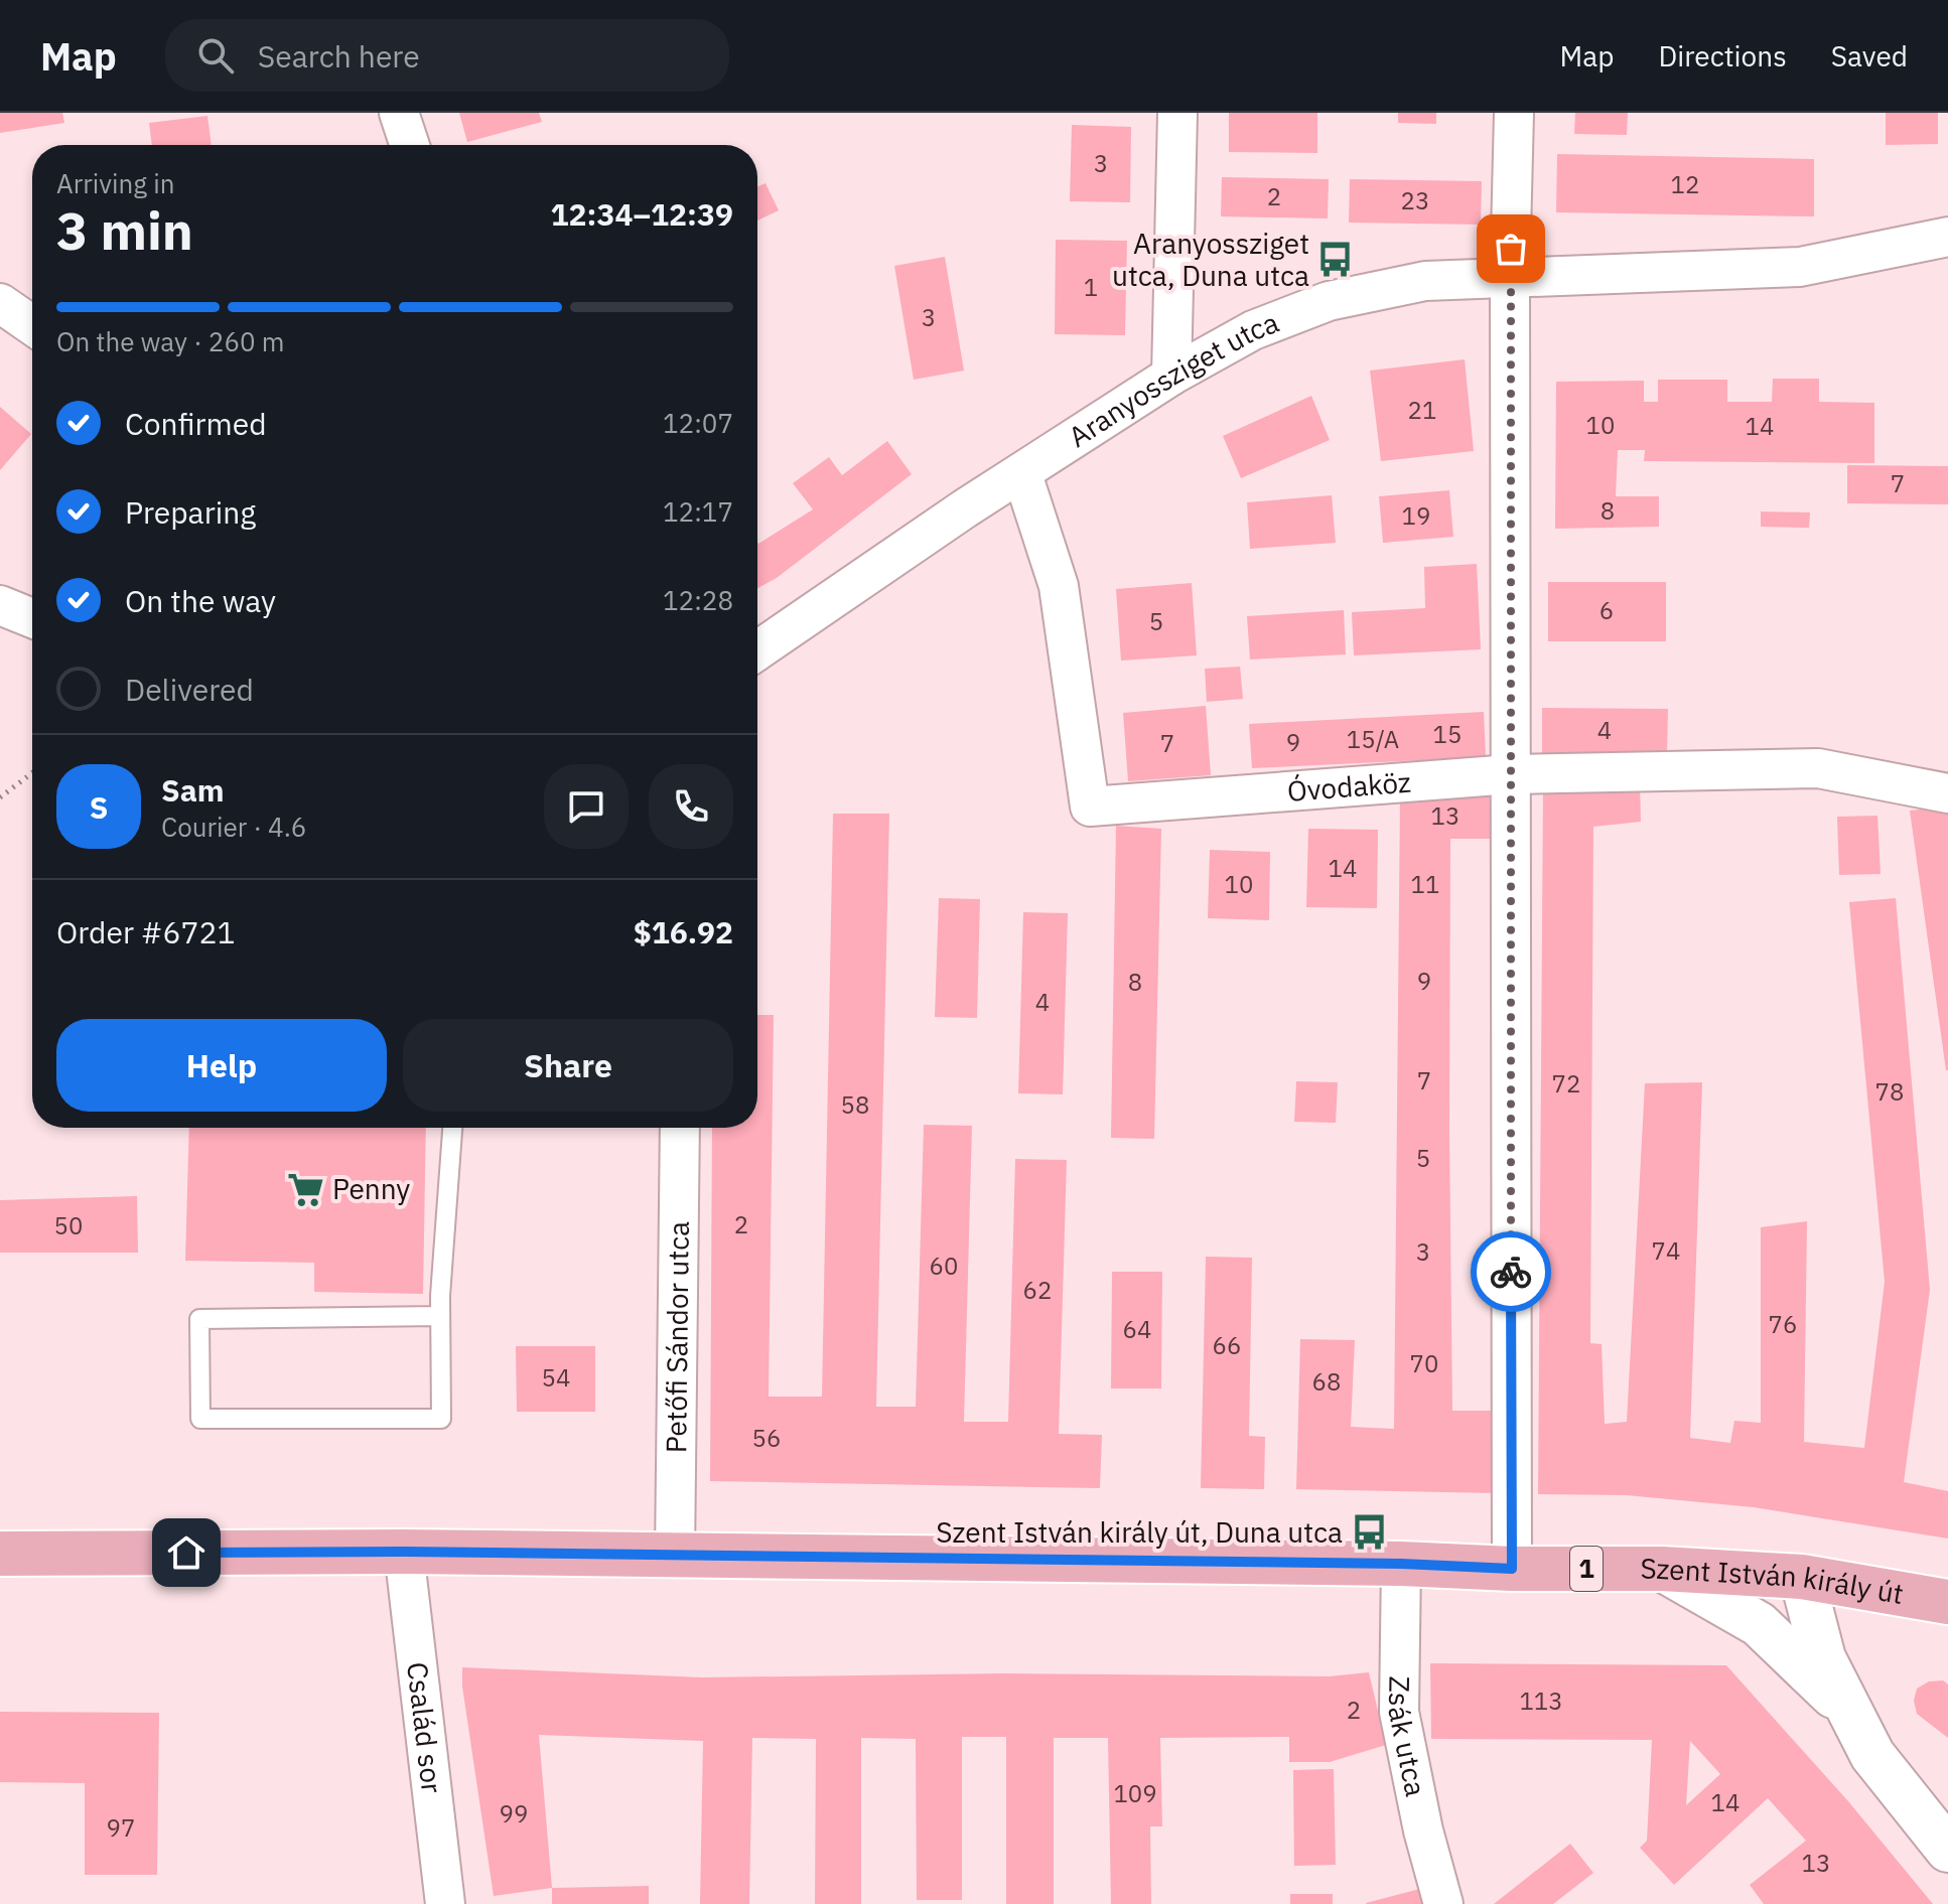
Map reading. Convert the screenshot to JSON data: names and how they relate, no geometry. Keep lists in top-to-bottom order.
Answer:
{
  "streets": {
    "main road": ["1", "Szent István király út"],
    "street": [
      "Aranyossziget utca",
      "Óvodaköz",
      "Petőfi Sándor utca",
      "Család sor",
      "Zsák utca"
    ]
  },
  "crossings": [
    ["Aranyossziget utca", "Óvodaköz"],
    ["Petőfi Sándor utca", "Szent István király út"],
    ["Szent István király út", "Család sor"],
    ["Szent István király út", "Zsák utca"]
  ],
  "places": {
    "bus stop": ["Aranyossziget utca, Duna utca", "Szent István király út, Duna utca"],
    "supermarket": ["Penny"]
  },
  "house_numbers": [
    "3",
    "12",
    "2",
    "23",
    "1",
    "3",
    "21",
    "10",
    "14",
    "7",
    "8",
    "19",
    "6",
    "5",
    "4",
    "15",
    "15/A",
    "9",
    "7",
    "13",
    "14",
    "10",
    "11",
    "9",
    "8",
    "4",
    "7",
    "72",
    "78",
    "58",
    "5",
    "2",
    "50",
    "74",
    "3",
    "60",
    "62",
    "76",
    "64",
    "66",
    "70",
    "54",
    "68",
    "56",
    "113",
    "2",
    "109",
    "14",
    "99",
    "97",
    "13"
  ],
  "page": {
    "header": "Map",
    "search": "Search here",
    "nav": ["Map", "Directions", "Saved"],
    "heading": ["3 min", "Arriving in", "12:34–12:39"],
    "panel": [
      "Sam",
      "Courier · 4.6",
      "Order #6721",
      "$16.92"
    ],
    "bar": "On the way · 260 m",
    "list": [
      ["Confirmed", "12:07"],
      ["Preparing", "12:17"],
      ["On the way", "12:28"],
      "Delivered"
    ],
    "round": "S",
    "buttons": ["Help", "Share"]
  }
}
